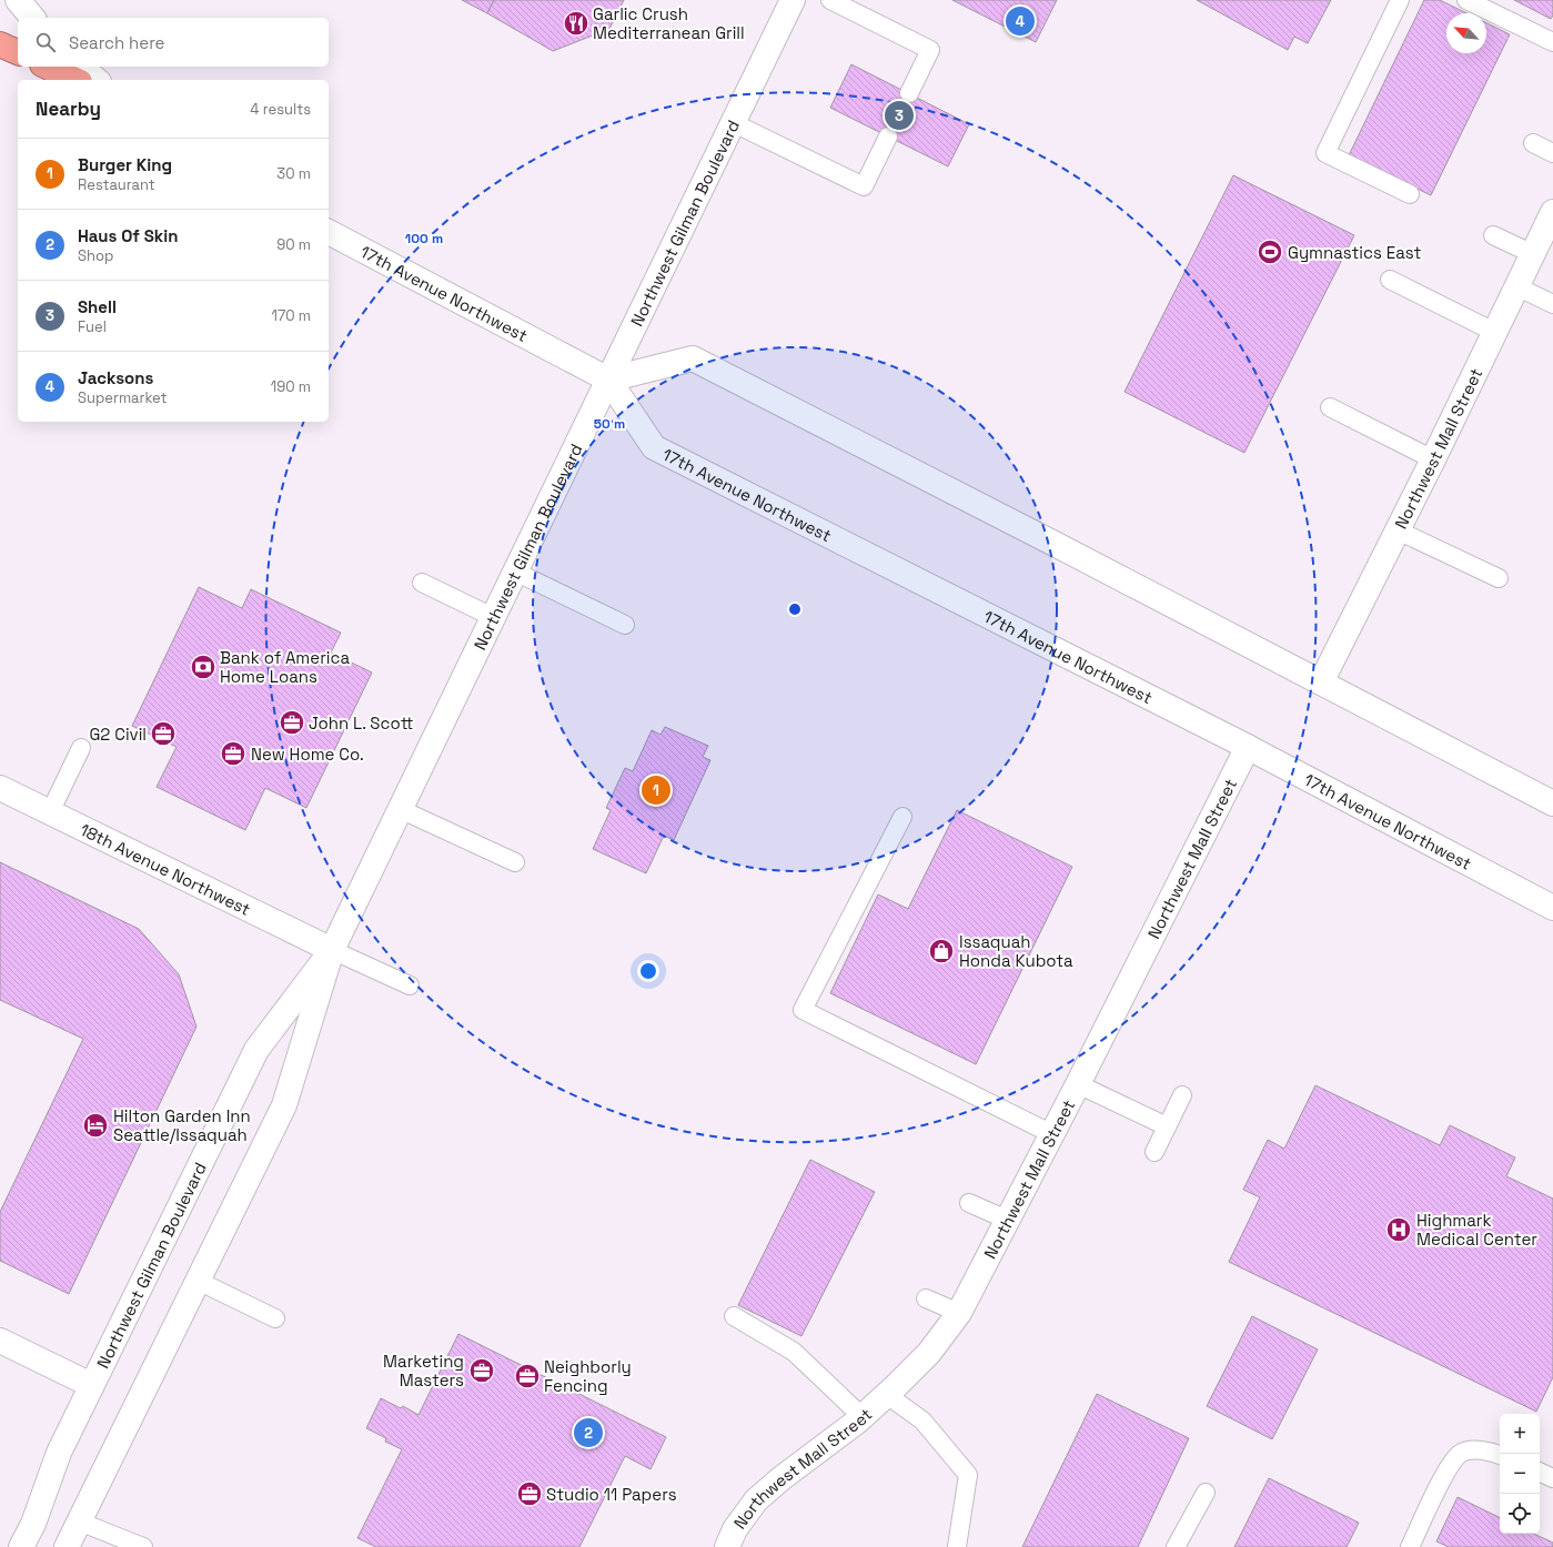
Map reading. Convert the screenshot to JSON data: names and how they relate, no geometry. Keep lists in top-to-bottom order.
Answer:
{
  "streets": {
    "street": [
      "Northwest Gilman Boulevard",
      "17th Avenue Northwest",
      "Northwest Mall Street",
      "18th Avenue Northwest"
    ]
  },
  "crossings": [
    ["Northwest Gilman Boulevard", "17th Avenue Northwest"],
    ["Northwest Gilman Boulevard", "18th Avenue Northwest"],
    ["17th Avenue Northwest", "Northwest Mall Street"]
  ],
  "places": {
    "restaurant": ["Garlic Crush Mediterranean Grill"],
    "sports": ["Gymnastics East"],
    "bank": ["Bank of America Home Loans"],
    "office": [
      "John L. Scott",
      "G2 Civil",
      "New Home Co.",
      "Marketing Masters",
      "Neighborly Fencing",
      "Studio 11 Papers"
    ],
    "shop": ["Issaquah Honda Kubota"],
    "hotel": ["Hilton Garden Inn Seattle/Issaquah"],
    "hospital": ["Highmark Medical Center"]
  },
  "north": "top left",
  "page": {
    "pins": [
      "4",
      "3",
      "1",
      "2"
    ],
    "search": "Search here",
    "heading": ["Nearby", "4 results"],
    "list": [
      {
        "mark": "1",
        "name": "Burger King",
        "note": "Restaurant",
        "value": "30 m"
      },
      {
        "mark": "2",
        "name": "Haus Of Skin",
        "note": "Shop",
        "value": "90 m"
      },
      {
        "mark": "3",
        "name": "Shell",
        "note": "Fuel",
        "value": "170 m"
      },
      {
        "mark": "4",
        "name": "Jacksons",
        "note": "Supermarket",
        "value": "190 m"
      }
    ],
    "map_buttons": ["+", "−"]
  },
  "rings": ["100 m", "50 m"]
}
